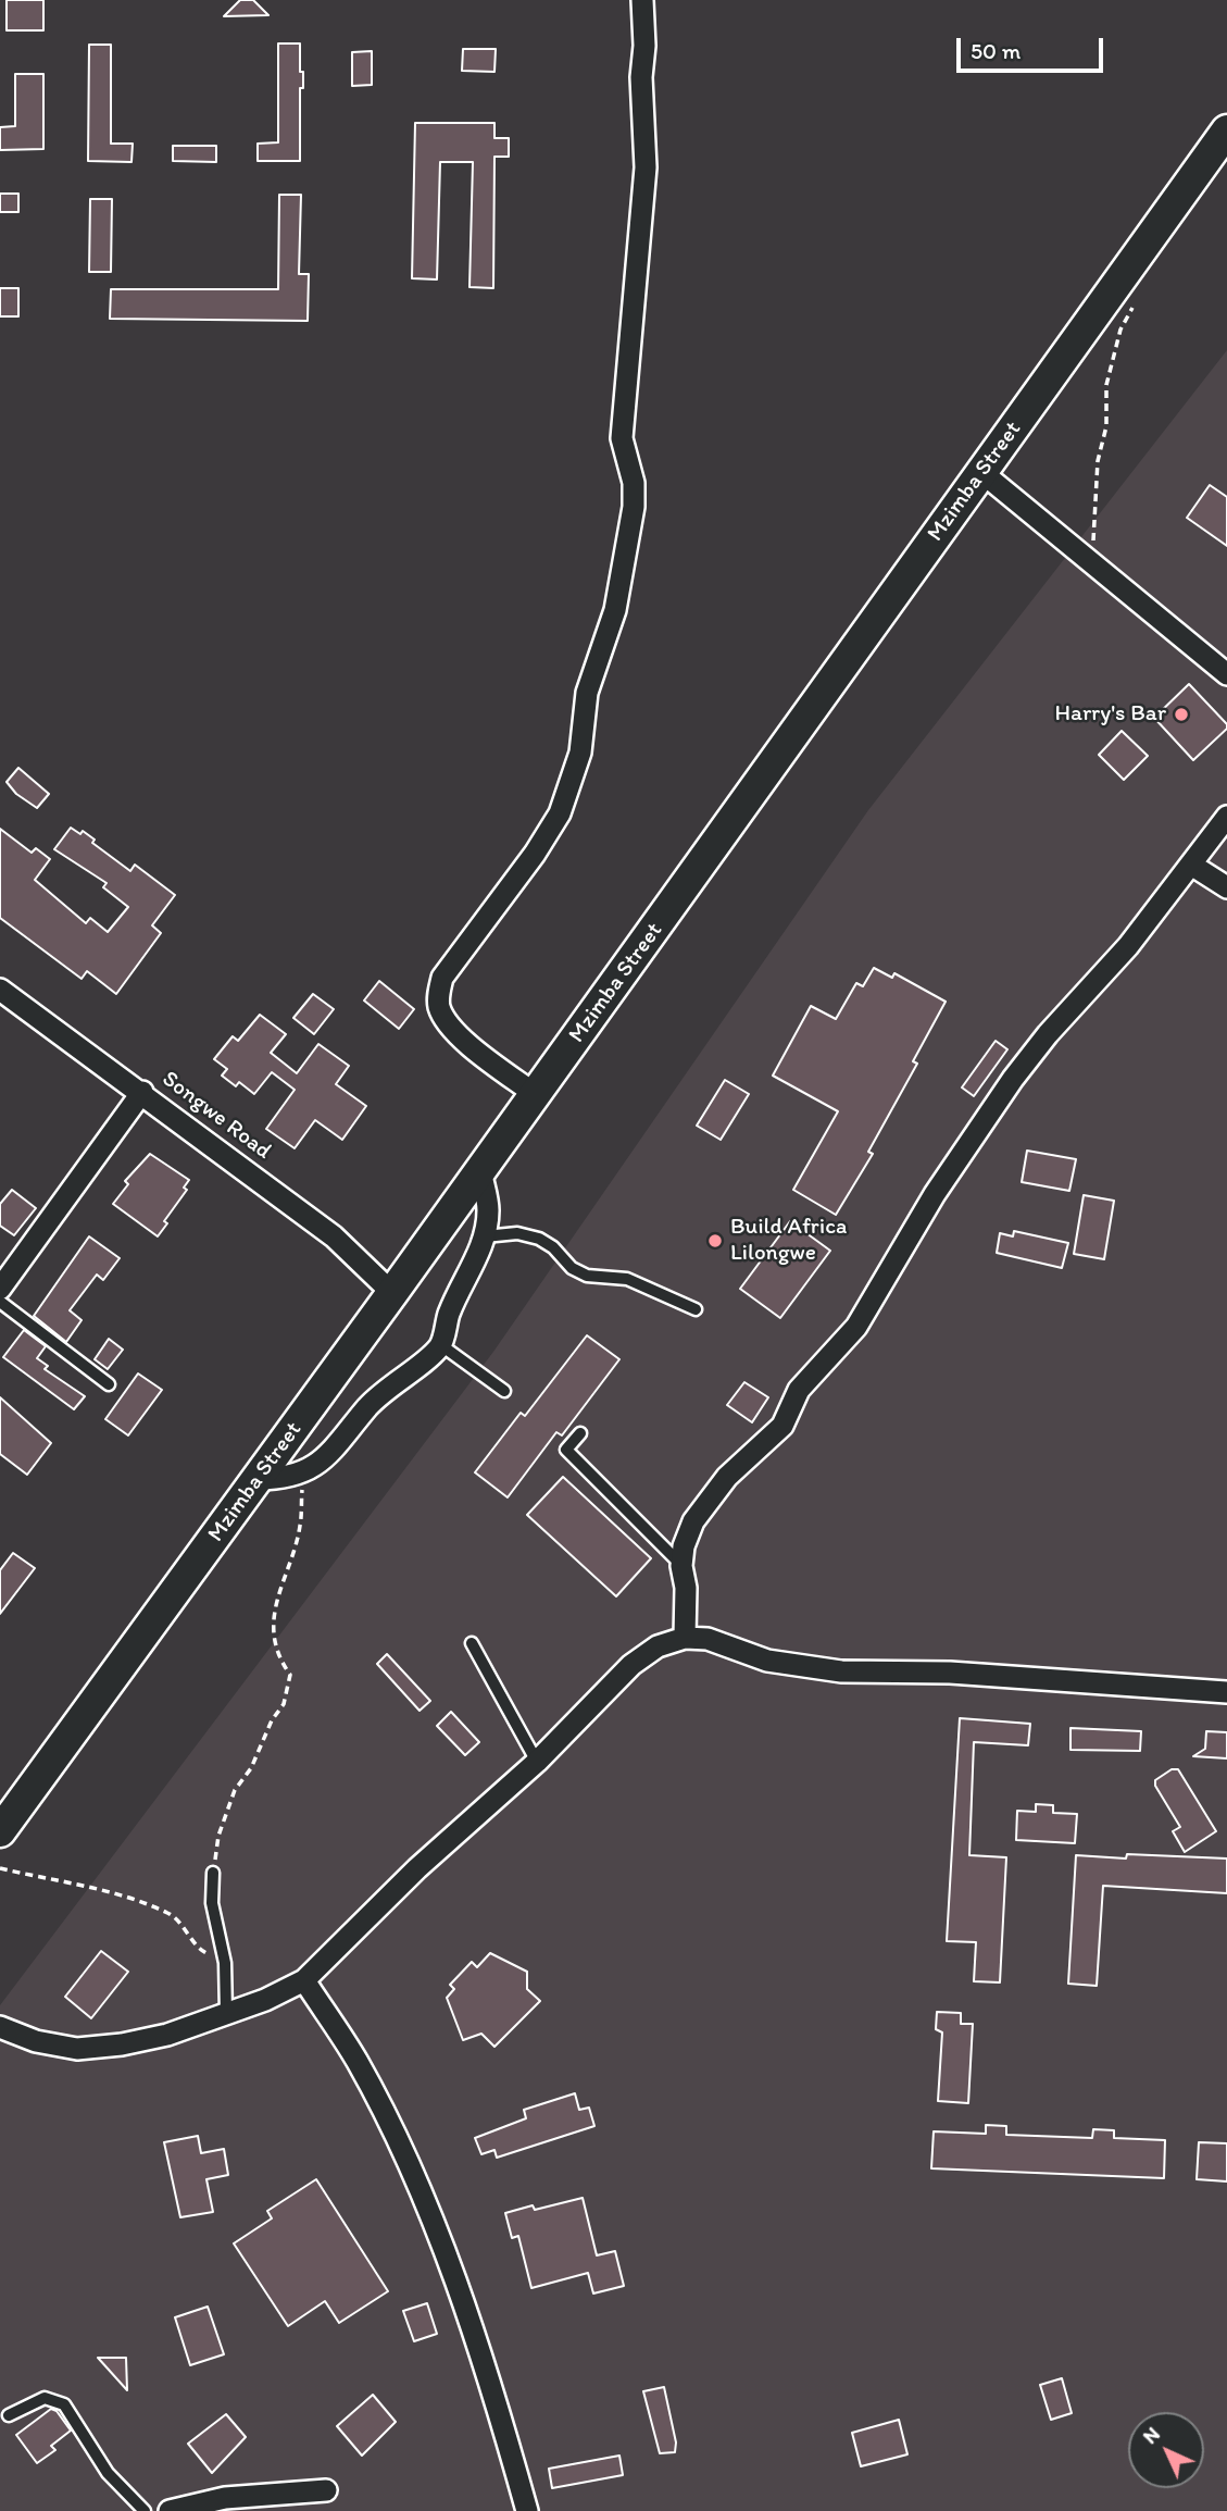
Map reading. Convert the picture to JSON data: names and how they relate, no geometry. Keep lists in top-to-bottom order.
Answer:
{
  "streets": {
    "main road": ["Mzimba Street"],
    "street": ["Songwe Road"]
  },
  "crossings": [
    ["Mzimba Street", "Songwe Road"]
  ],
  "places": ["Harry's Bar", "Build Africa Lilongwe"],
  "scale_bar": "50 m",
  "north": "top left"
}
